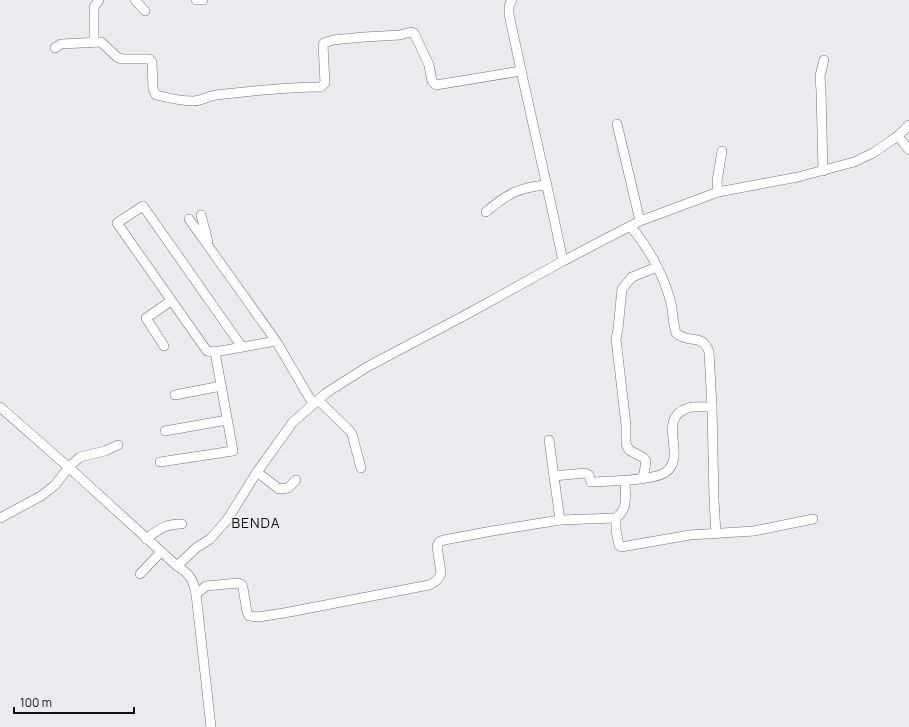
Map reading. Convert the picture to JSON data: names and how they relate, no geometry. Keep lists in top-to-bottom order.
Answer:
{
  "districts": ["BENDA"],
  "scale_bar": "100 m"
}
